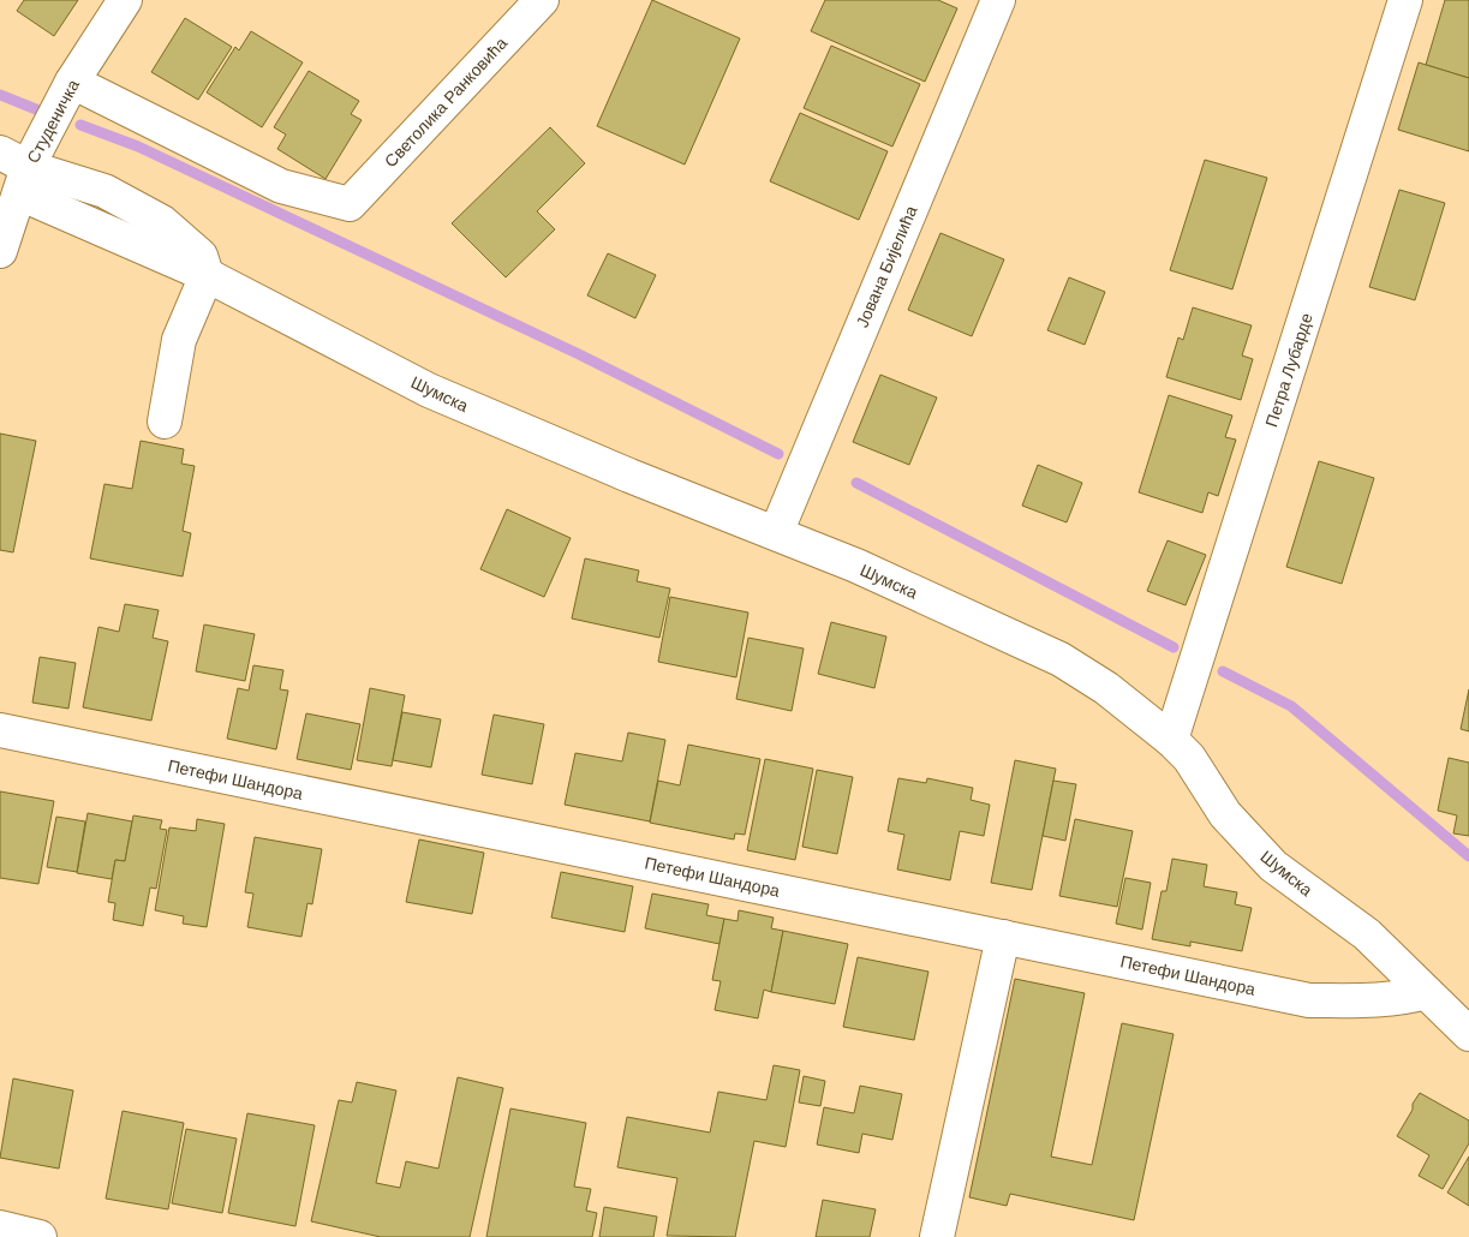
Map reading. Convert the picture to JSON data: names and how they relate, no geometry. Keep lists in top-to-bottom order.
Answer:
{
  "streets": {
    "street": [
      "Светолика Ранковића",
      "Студеничка",
      "Јована Бијелића",
      "Петра Лубарде",
      "Шумска",
      "Петефи Шандора"
    ]
  },
  "crossings": [
    ["Светолика Ранковића", "Студеничка"],
    ["Јована Бијелића", "Шумска"],
    ["Петра Лубарде", "Шумска"],
    ["Шумска", "Петефи Шандора"]
  ]
}
